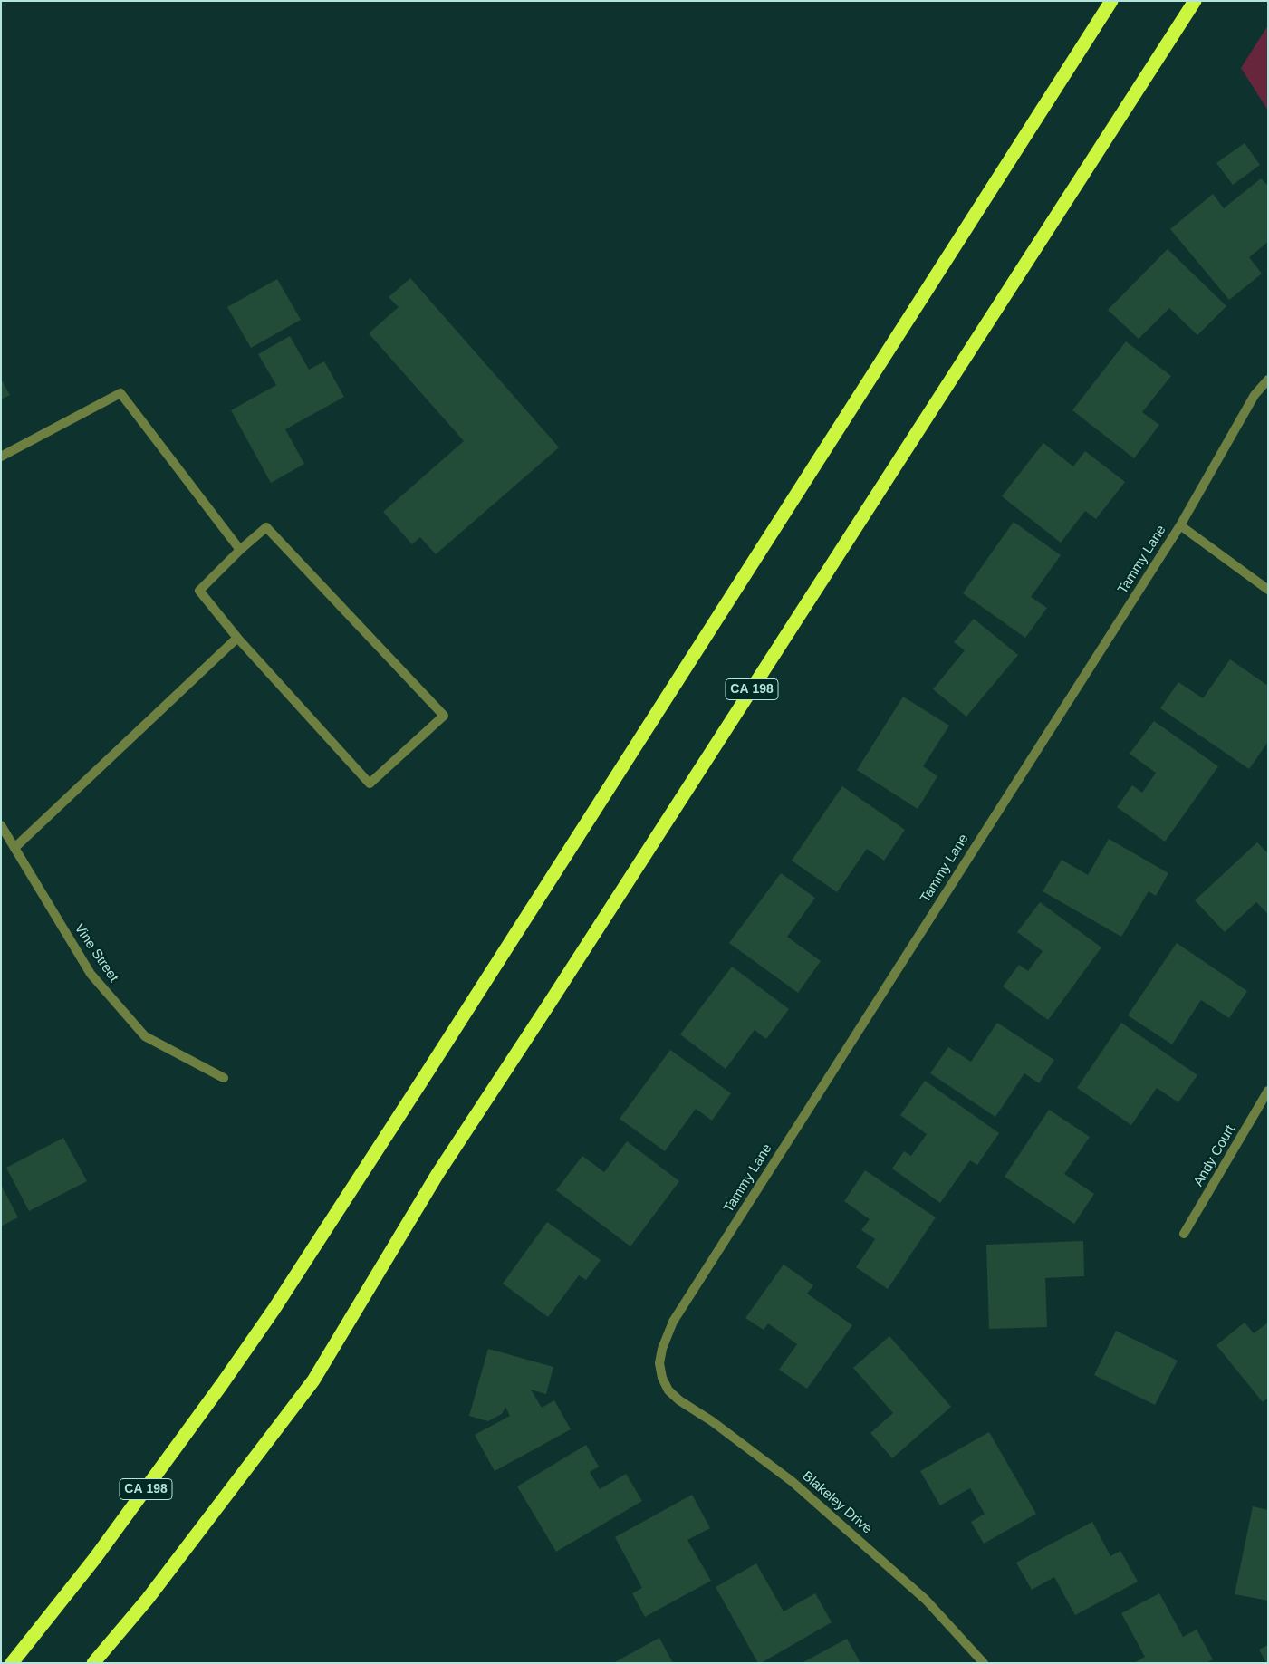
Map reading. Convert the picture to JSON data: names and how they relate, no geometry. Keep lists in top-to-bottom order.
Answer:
{
  "streets": {
    "highway": ["CA 198"],
    "street": [
      "Tammy Lane",
      "Vine Street",
      "Andy Court",
      "Blakeley Drive"
    ]
  },
  "crossings": [
    ["Tammy Lane", "Blakeley Drive"]
  ]
}
